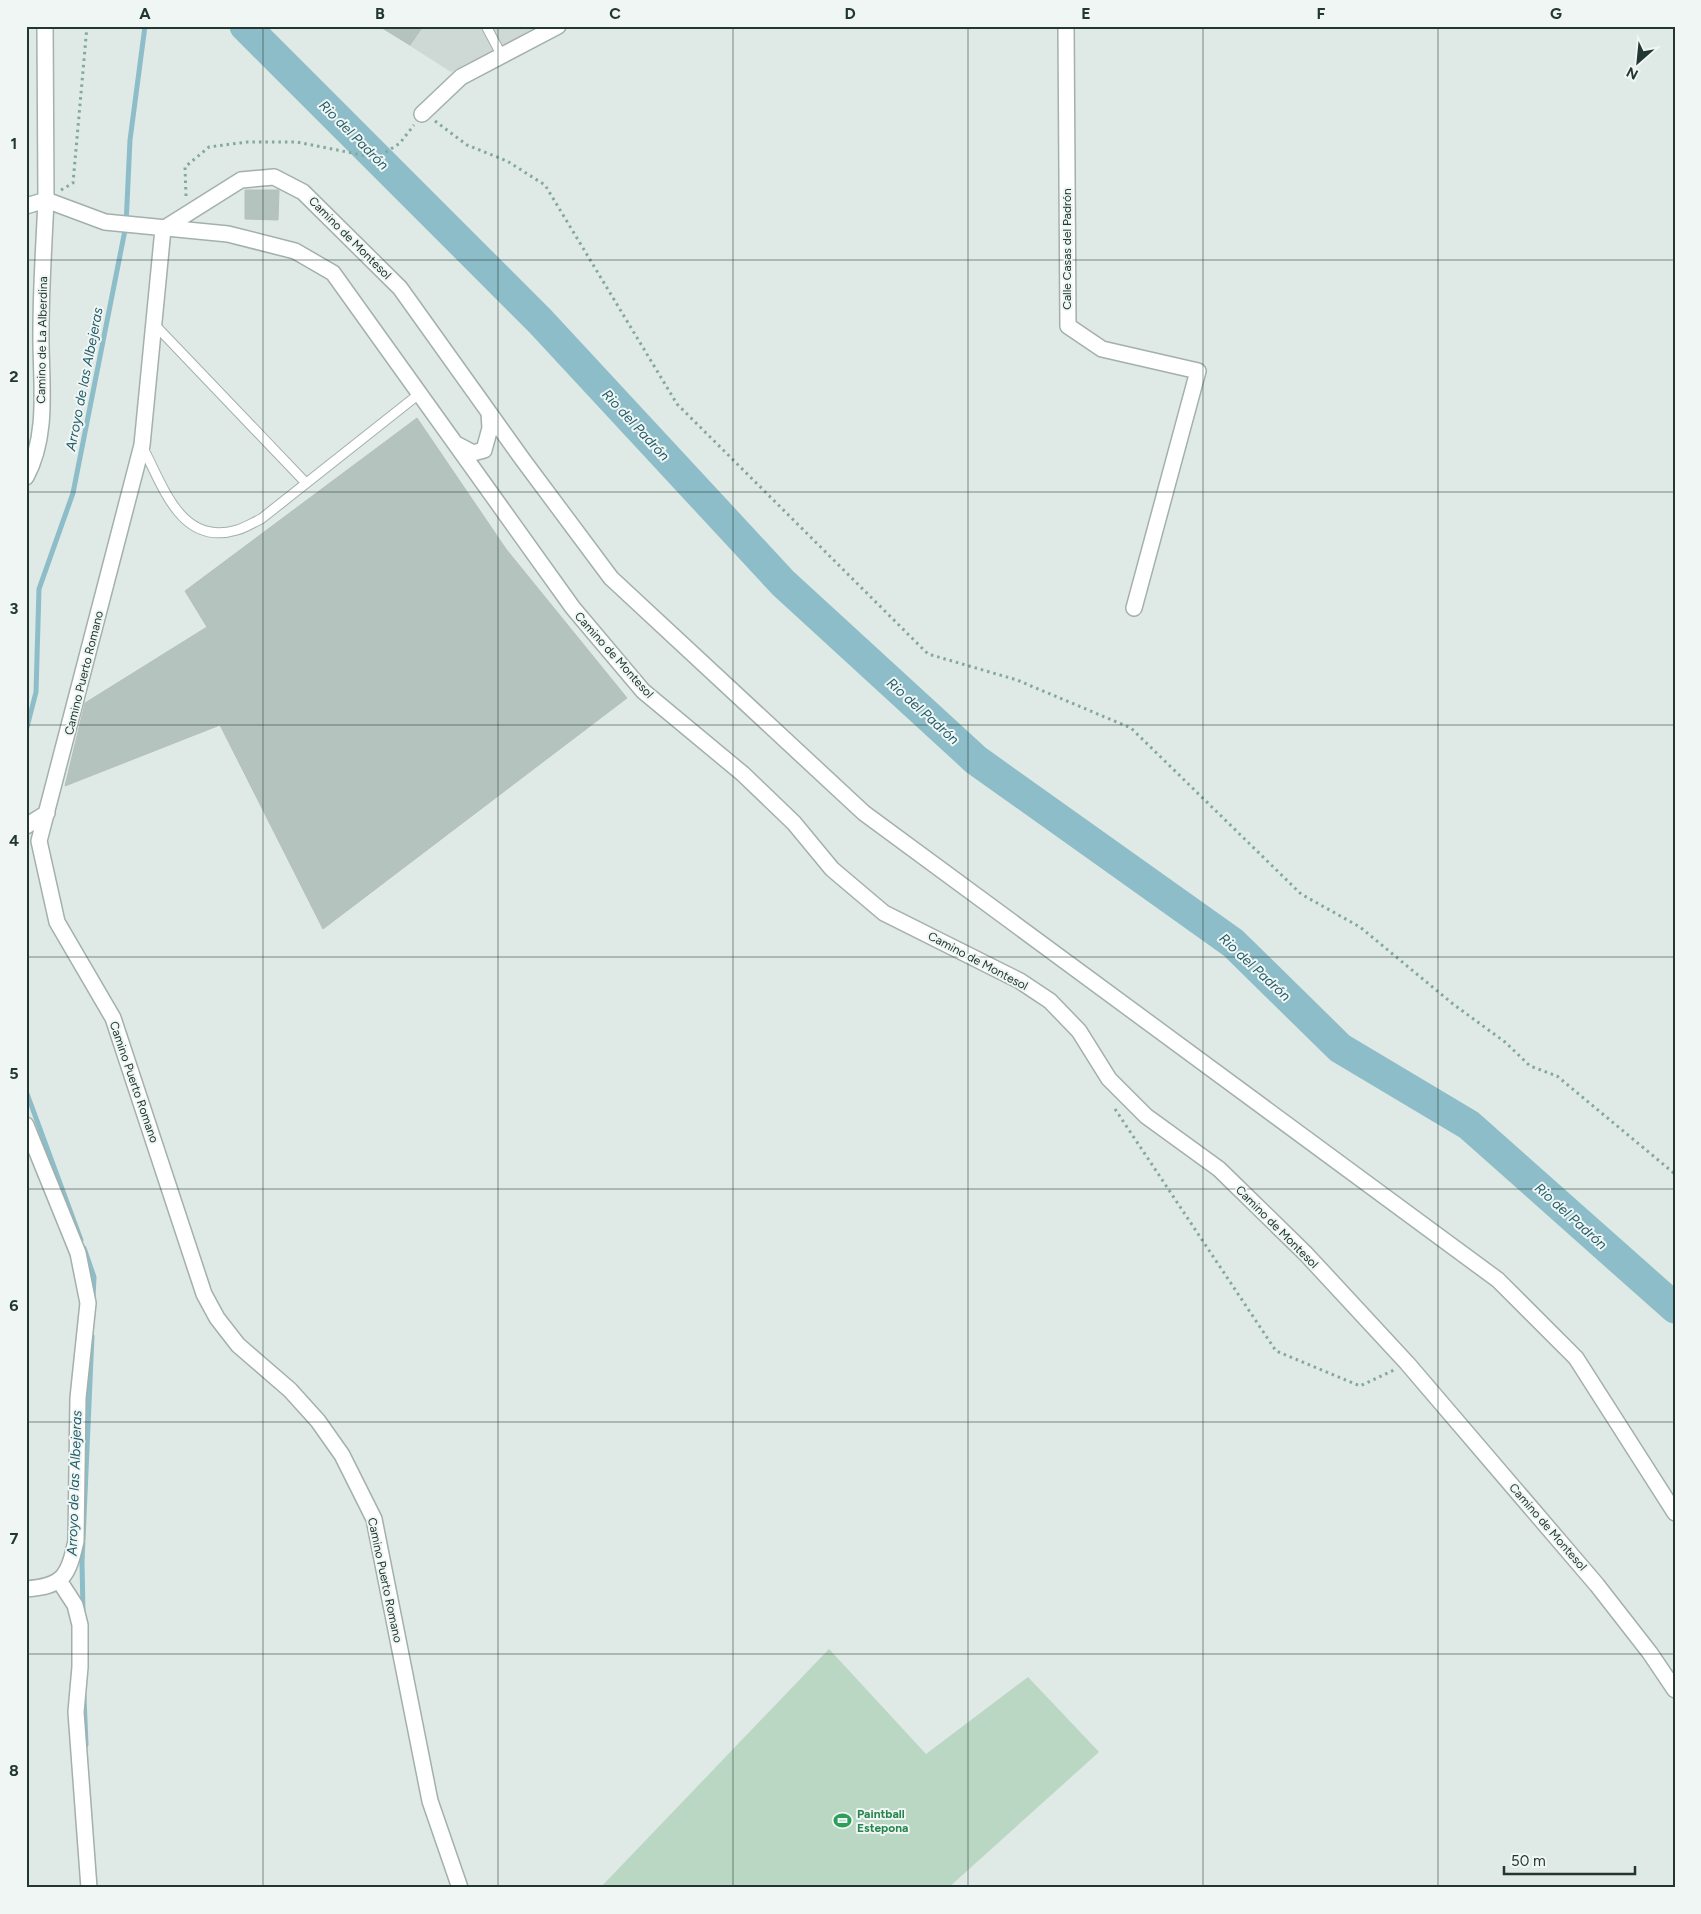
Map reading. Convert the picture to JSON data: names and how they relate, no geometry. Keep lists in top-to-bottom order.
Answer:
{
  "streets": {
    "street": [
      "Camino de Montesol",
      "Calle Casas del Padrón",
      "Camino de La Alberdina",
      "Camino Puerto Romano"
    ]
  },
  "crossings": [
    ["Camino de Montesol", "Camino de La Alberdina"],
    ["Camino de Montesol", "Camino Puerto Romano"]
  ],
  "water": ["Rio del Padrón", "Arroyo de las Albejeras"],
  "places": {
    "sports": ["Paintball Estepona"]
  },
  "scale_bar": "50 m",
  "north": "bottom left",
  "grid": {
    "columns": [
      "A",
      "B",
      "C",
      "D",
      "E",
      "F",
      "G"
    ],
    "rows": [
      "1",
      "2",
      "3",
      "4",
      "5",
      "6",
      "7",
      "8"
    ]
  }
}
